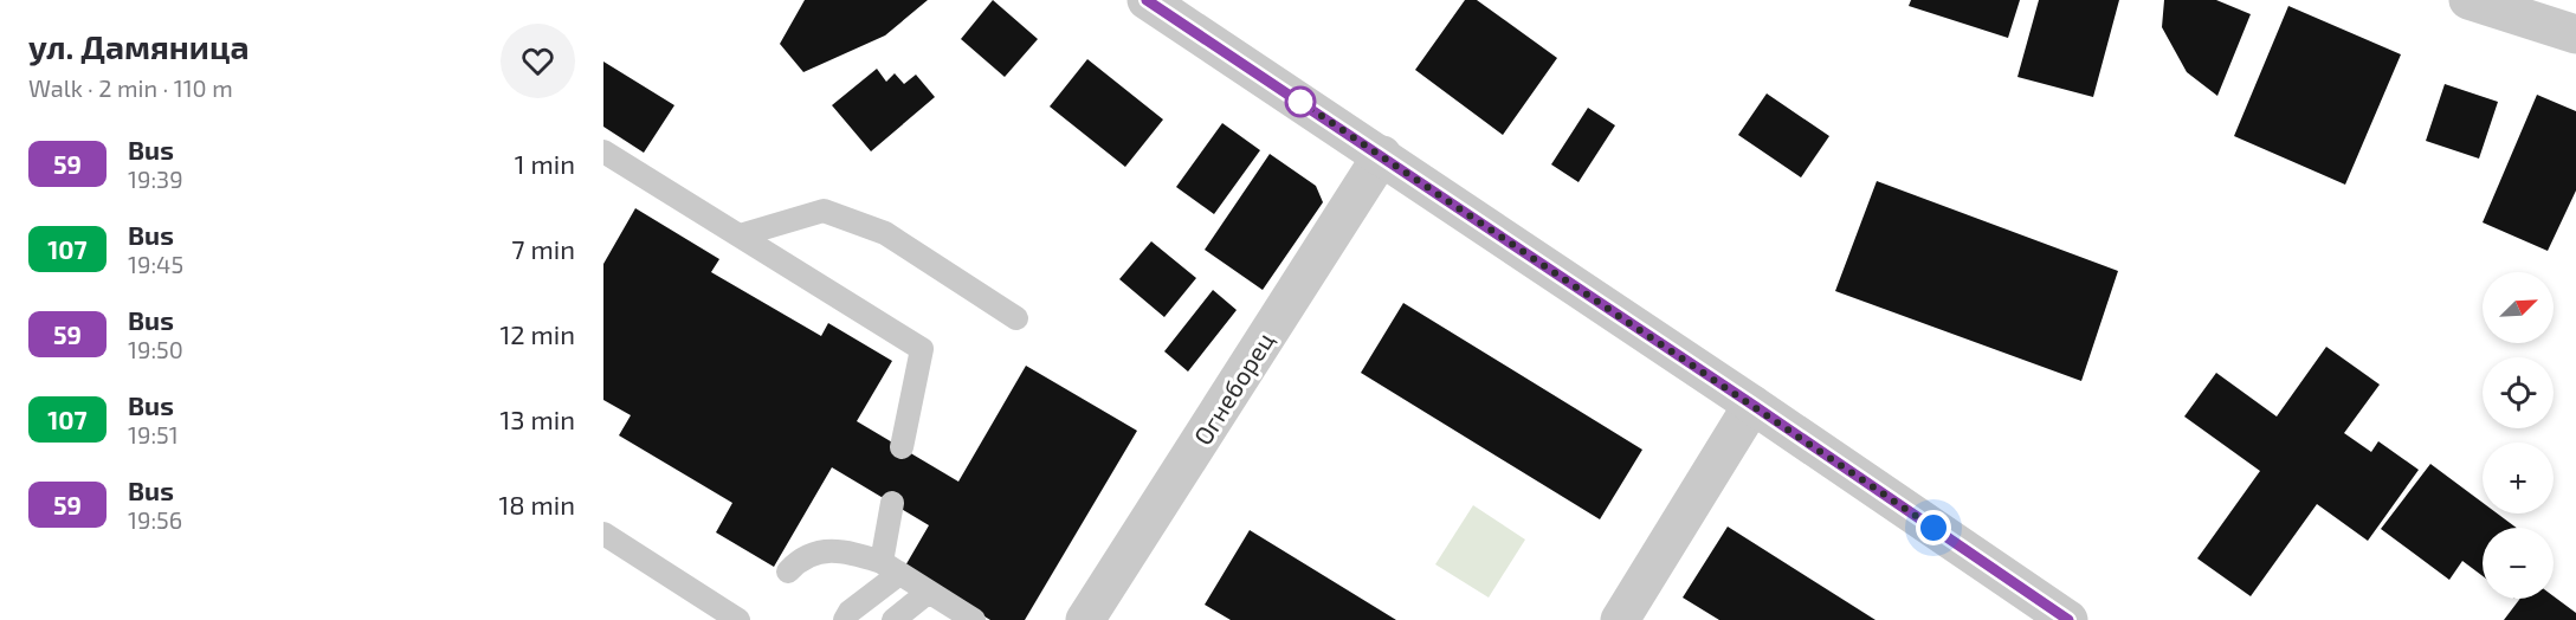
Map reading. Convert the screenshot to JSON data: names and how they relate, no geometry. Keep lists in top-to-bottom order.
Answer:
{
  "streets": {
    "street": ["Огнеборец"]
  },
  "lines": ["bus line 59"],
  "north": "top right",
  "page": {
    "heading": ["ул. Дамяница", "Walk · 2 min · 110 m"],
    "list": [
      {
        "mark": "59",
        "name": "Bus",
        "note": "19:39",
        "value": "1 min"
      },
      {
        "mark": "107",
        "name": "Bus",
        "note": "19:45",
        "value": "7 min"
      },
      {
        "mark": "59",
        "name": "Bus",
        "note": "19:50",
        "value": "12 min"
      },
      {
        "mark": "107",
        "name": "Bus",
        "note": "19:51",
        "value": "13 min"
      },
      {
        "mark": "59",
        "name": "Bus",
        "note": "19:56",
        "value": "18 min"
      }
    ],
    "map_buttons": ["+", "−"]
  }
}
